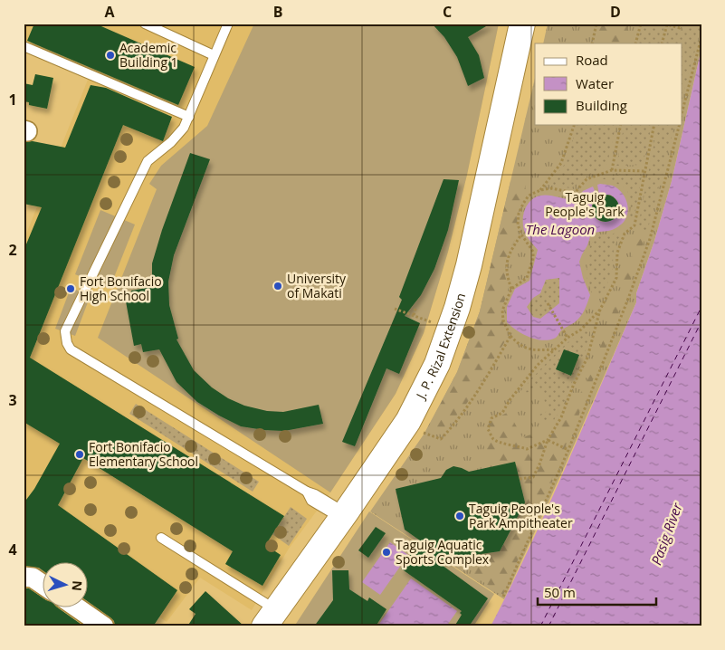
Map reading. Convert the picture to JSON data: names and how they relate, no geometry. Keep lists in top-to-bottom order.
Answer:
{
  "streets": {
    "main road": ["J. P. Rizal Extension"]
  },
  "water": ["The Lagoon", "Pasig River"],
  "parks": ["Taguig People's Park"],
  "places": [
    "Academic Building 1",
    "University of Makati",
    "Fort Bonifacio High School",
    "Fort Bonifacio Elementary School",
    "Taguig People's Park Ampitheater",
    "Taguig Aquatic Sports Complex"
  ],
  "legend": ["Road", "Water", "Building"],
  "scale_bar": "50 m",
  "north": "right",
  "grid": {
    "columns": [
      "A",
      "B",
      "C",
      "D"
    ],
    "rows": [
      "1",
      "2",
      "3",
      "4"
    ]
  }
}
